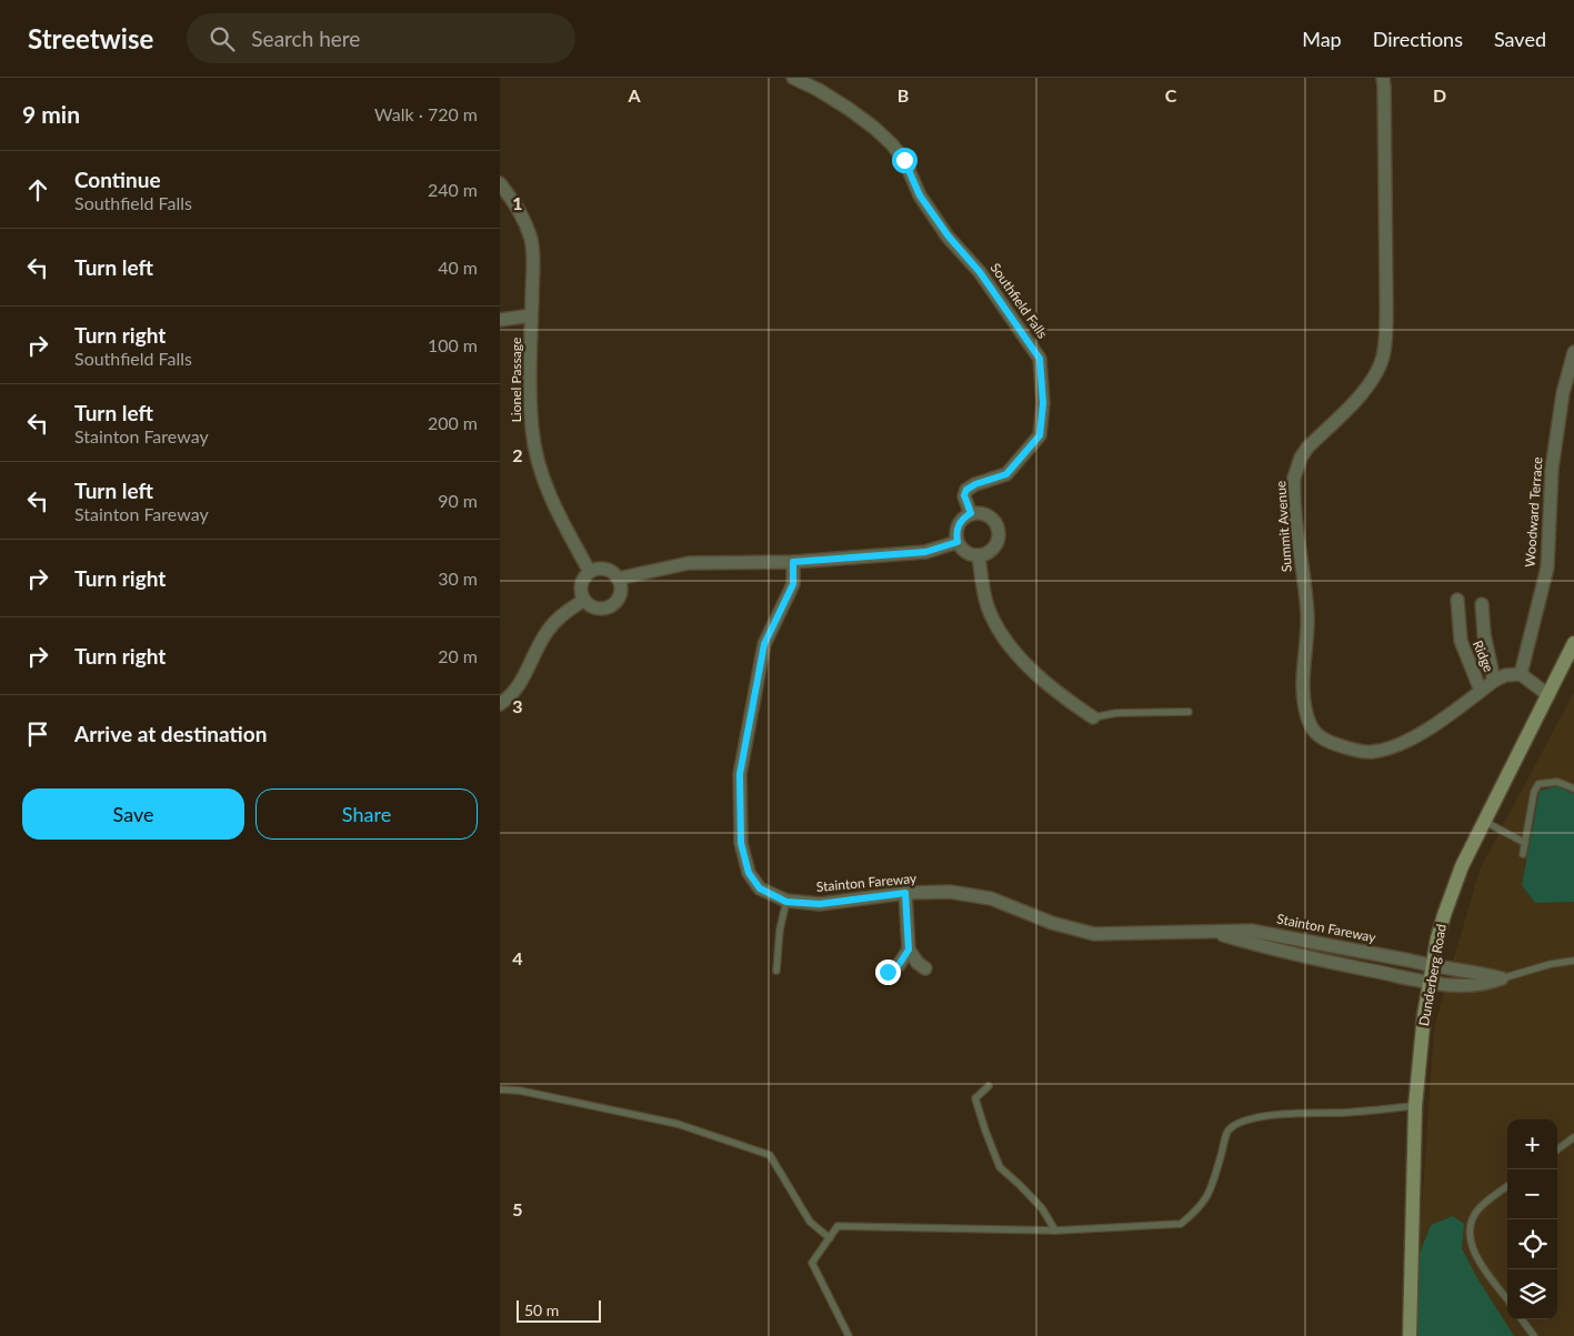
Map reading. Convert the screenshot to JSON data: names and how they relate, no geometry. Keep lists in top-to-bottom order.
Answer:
{
  "streets": {
    "street": [
      "Southfield Falls",
      "Lionel Passage",
      "Woodward Terrace",
      "Summit Avenue",
      "Ridge",
      "Stainton Fareway",
      "Dunderberg Road"
    ]
  },
  "crossings": [
    ["Woodward Terrace", "Summit Avenue"],
    ["Summit Avenue", "Ridge"],
    ["Stainton Fareway", "Dunderberg Road"]
  ],
  "scale_bar": "50 m",
  "page": {
    "header": "Streetwise",
    "search": "Search here",
    "nav": ["Map", "Directions", "Saved"],
    "heading": ["9 min", "Walk · 720 m"],
    "list": [
      ["Continue", "Southfield Falls", "240 m"],
      ["Turn left", "40 m"],
      ["Turn right", "Southfield Falls", "100 m"],
      ["Turn left", "Stainton Fareway", "200 m"],
      ["Turn left", "Stainton Fareway", "90 m"],
      ["Turn right", "30 m"],
      ["Turn right", "20 m"],
      "Arrive at destination"
    ],
    "buttons": ["Save", "Share"],
    "map_buttons": ["+", "−"],
    "scale": "50 m"
  },
  "grid": {
    "columns": [
      "A",
      "B",
      "C",
      "D"
    ],
    "rows": [
      "1",
      "2",
      "3",
      "4",
      "5"
    ]
  }
}
